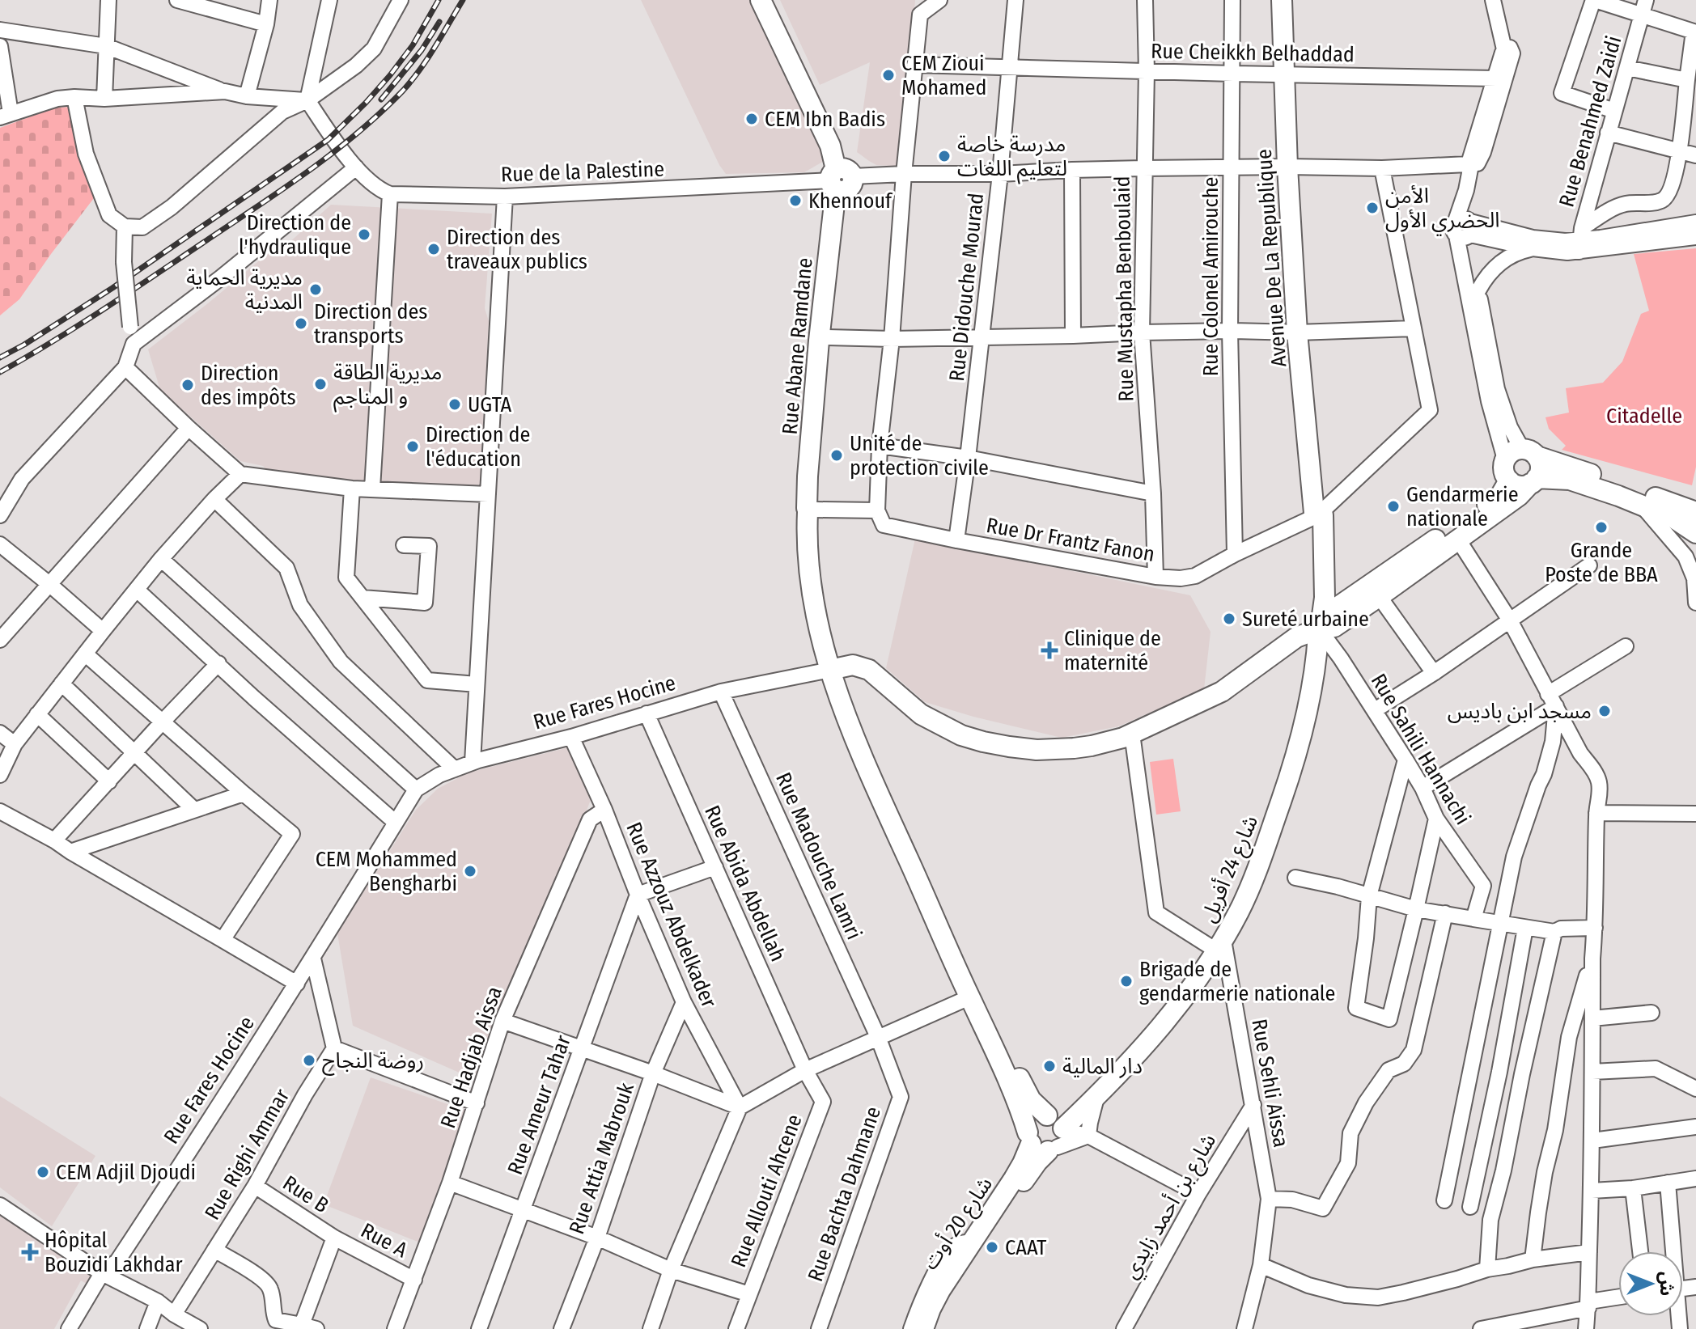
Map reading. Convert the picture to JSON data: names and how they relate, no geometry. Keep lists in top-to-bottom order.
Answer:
{
  "streets": {
    "main road": [
      "Avenue De La Republique",
      "Rue Abane Ramdane",
      "Rue Fares Hocine",
      "شارع 24 أفريل",
      "شارع 20 أوت"
    ],
    "street": [
      "Rue Cheikkh Belhaddad",
      "Rue Benahmed Zaidi",
      "Rue de la Palestine",
      "Rue Colonel Amirouche",
      "Rue Didouche Mourad",
      "Rue Mustapha Benboulaid",
      "Rue Dr Frantz Fanon",
      "Rue Sahili Hannachi",
      "Rue Madouche Lamri",
      "Rue Abida Abdellah",
      "Rue Azzouz Abdelkader",
      "Rue Hadjab Aissa",
      "Rue Sehli Aissa",
      "Rue Ameur Tahar",
      "Rue Righi Ammar",
      "Rue Attia Mabrouk",
      "Rue Allouti Ahcene",
      "Rue B",
      "Rue Bachta Dahmane",
      "شارع بن أحمد زايدي",
      "Rue A"
    ]
  },
  "crossings": [
    ["Rue Cheikkh Belhaddad", "Avenue De La Republique"],
    ["Rue Cheikkh Belhaddad", "Rue Colonel Amirouche"],
    ["Rue Cheikkh Belhaddad", "Rue Didouche Mourad"],
    ["Rue Cheikkh Belhaddad", "Rue Mustapha Benboulaid"],
    ["Rue de la Palestine", "Avenue De La Republique"],
    ["Rue de la Palestine", "Rue Colonel Amirouche"],
    ["Rue de la Palestine", "Rue Didouche Mourad"],
    ["Rue de la Palestine", "Rue Mustapha Benboulaid"],
    ["Rue de la Palestine", "Rue Abane Ramdane"],
    ["Avenue De La Republique", "Rue Dr Frantz Fanon"],
    ["Avenue De La Republique", "Rue Fares Hocine"],
    ["Avenue De La Republique", "Rue Sahili Hannachi"],
    ["Avenue De La Republique", "شارع 24 أفريل"],
    ["Rue Colonel Amirouche", "Rue Dr Frantz Fanon"],
    ["Rue Didouche Mourad", "Rue Dr Frantz Fanon"],
    ["Rue Mustapha Benboulaid", "Rue Dr Frantz Fanon"],
    ["Rue Abane Ramdane", "Rue Fares Hocine"],
    ["Rue Fares Hocine", "Rue Sahili Hannachi"],
    ["Rue Fares Hocine", "Rue Madouche Lamri"],
    ["Rue Fares Hocine", "شارع 24 أفريل"],
    ["Rue Fares Hocine", "Rue Abida Abdellah"],
    ["Rue Fares Hocine", "Rue Azzouz Abdelkader"],
    ["Rue Sahili Hannachi", "شارع 24 أفريل"],
    ["Rue Madouche Lamri", "Rue Bachta Dahmane"],
    ["شارع 24 أفريل", "Rue Sehli Aissa"],
    ["شارع 24 أفريل", "شارع 20 أوت"],
    ["Rue Abida Abdellah", "Rue Allouti Ahcene"],
    ["Rue Azzouz Abdelkader", "Rue Hadjab Aissa"],
    ["Rue Azzouz Abdelkader", "Rue Ameur Tahar"],
    ["Rue Azzouz Abdelkader", "Rue Attia Mabrouk"],
    ["Rue Hadjab Aissa", "Rue A"],
    ["Rue Sehli Aissa", "شارع بن أحمد زايدي"],
    ["Rue Righi Ammar", "Rue B"],
    ["Rue B", "Rue A"]
  ],
  "parks": ["Citadelle"],
  "places": {
    "other": [
      "CEM Zioui Mohamed",
      "CEM Ibn Badis",
      "مدرسة خاصة لتعليم اللغات",
      "Khennouf",
      "الأمن الحضري الأول",
      "Direction de l'hydraulique",
      "Direction des traveaux publics",
      "مديرية الحماية المدنية",
      "Direction des transports",
      "مديرية الطاقة و المناجم",
      "Direction des impôts",
      "UGTA",
      "Direction de l'éducation",
      "Unité de protection civile",
      "Gendarmerie nationale",
      "Grande Poste de BBA",
      "Sureté urbaine",
      "مسجد ابن باديس",
      "CEM Mohammed Bengharbi",
      "Brigade de gendarmerie nationale",
      "روضة النجاح",
      "دار المالية",
      "CEM Adjil Djoudi",
      "CAAT"
    ],
    "health": ["Clinique de maternité", "Hôpital Bouzidi Lakhdar"]
  },
  "north": "right"
}
